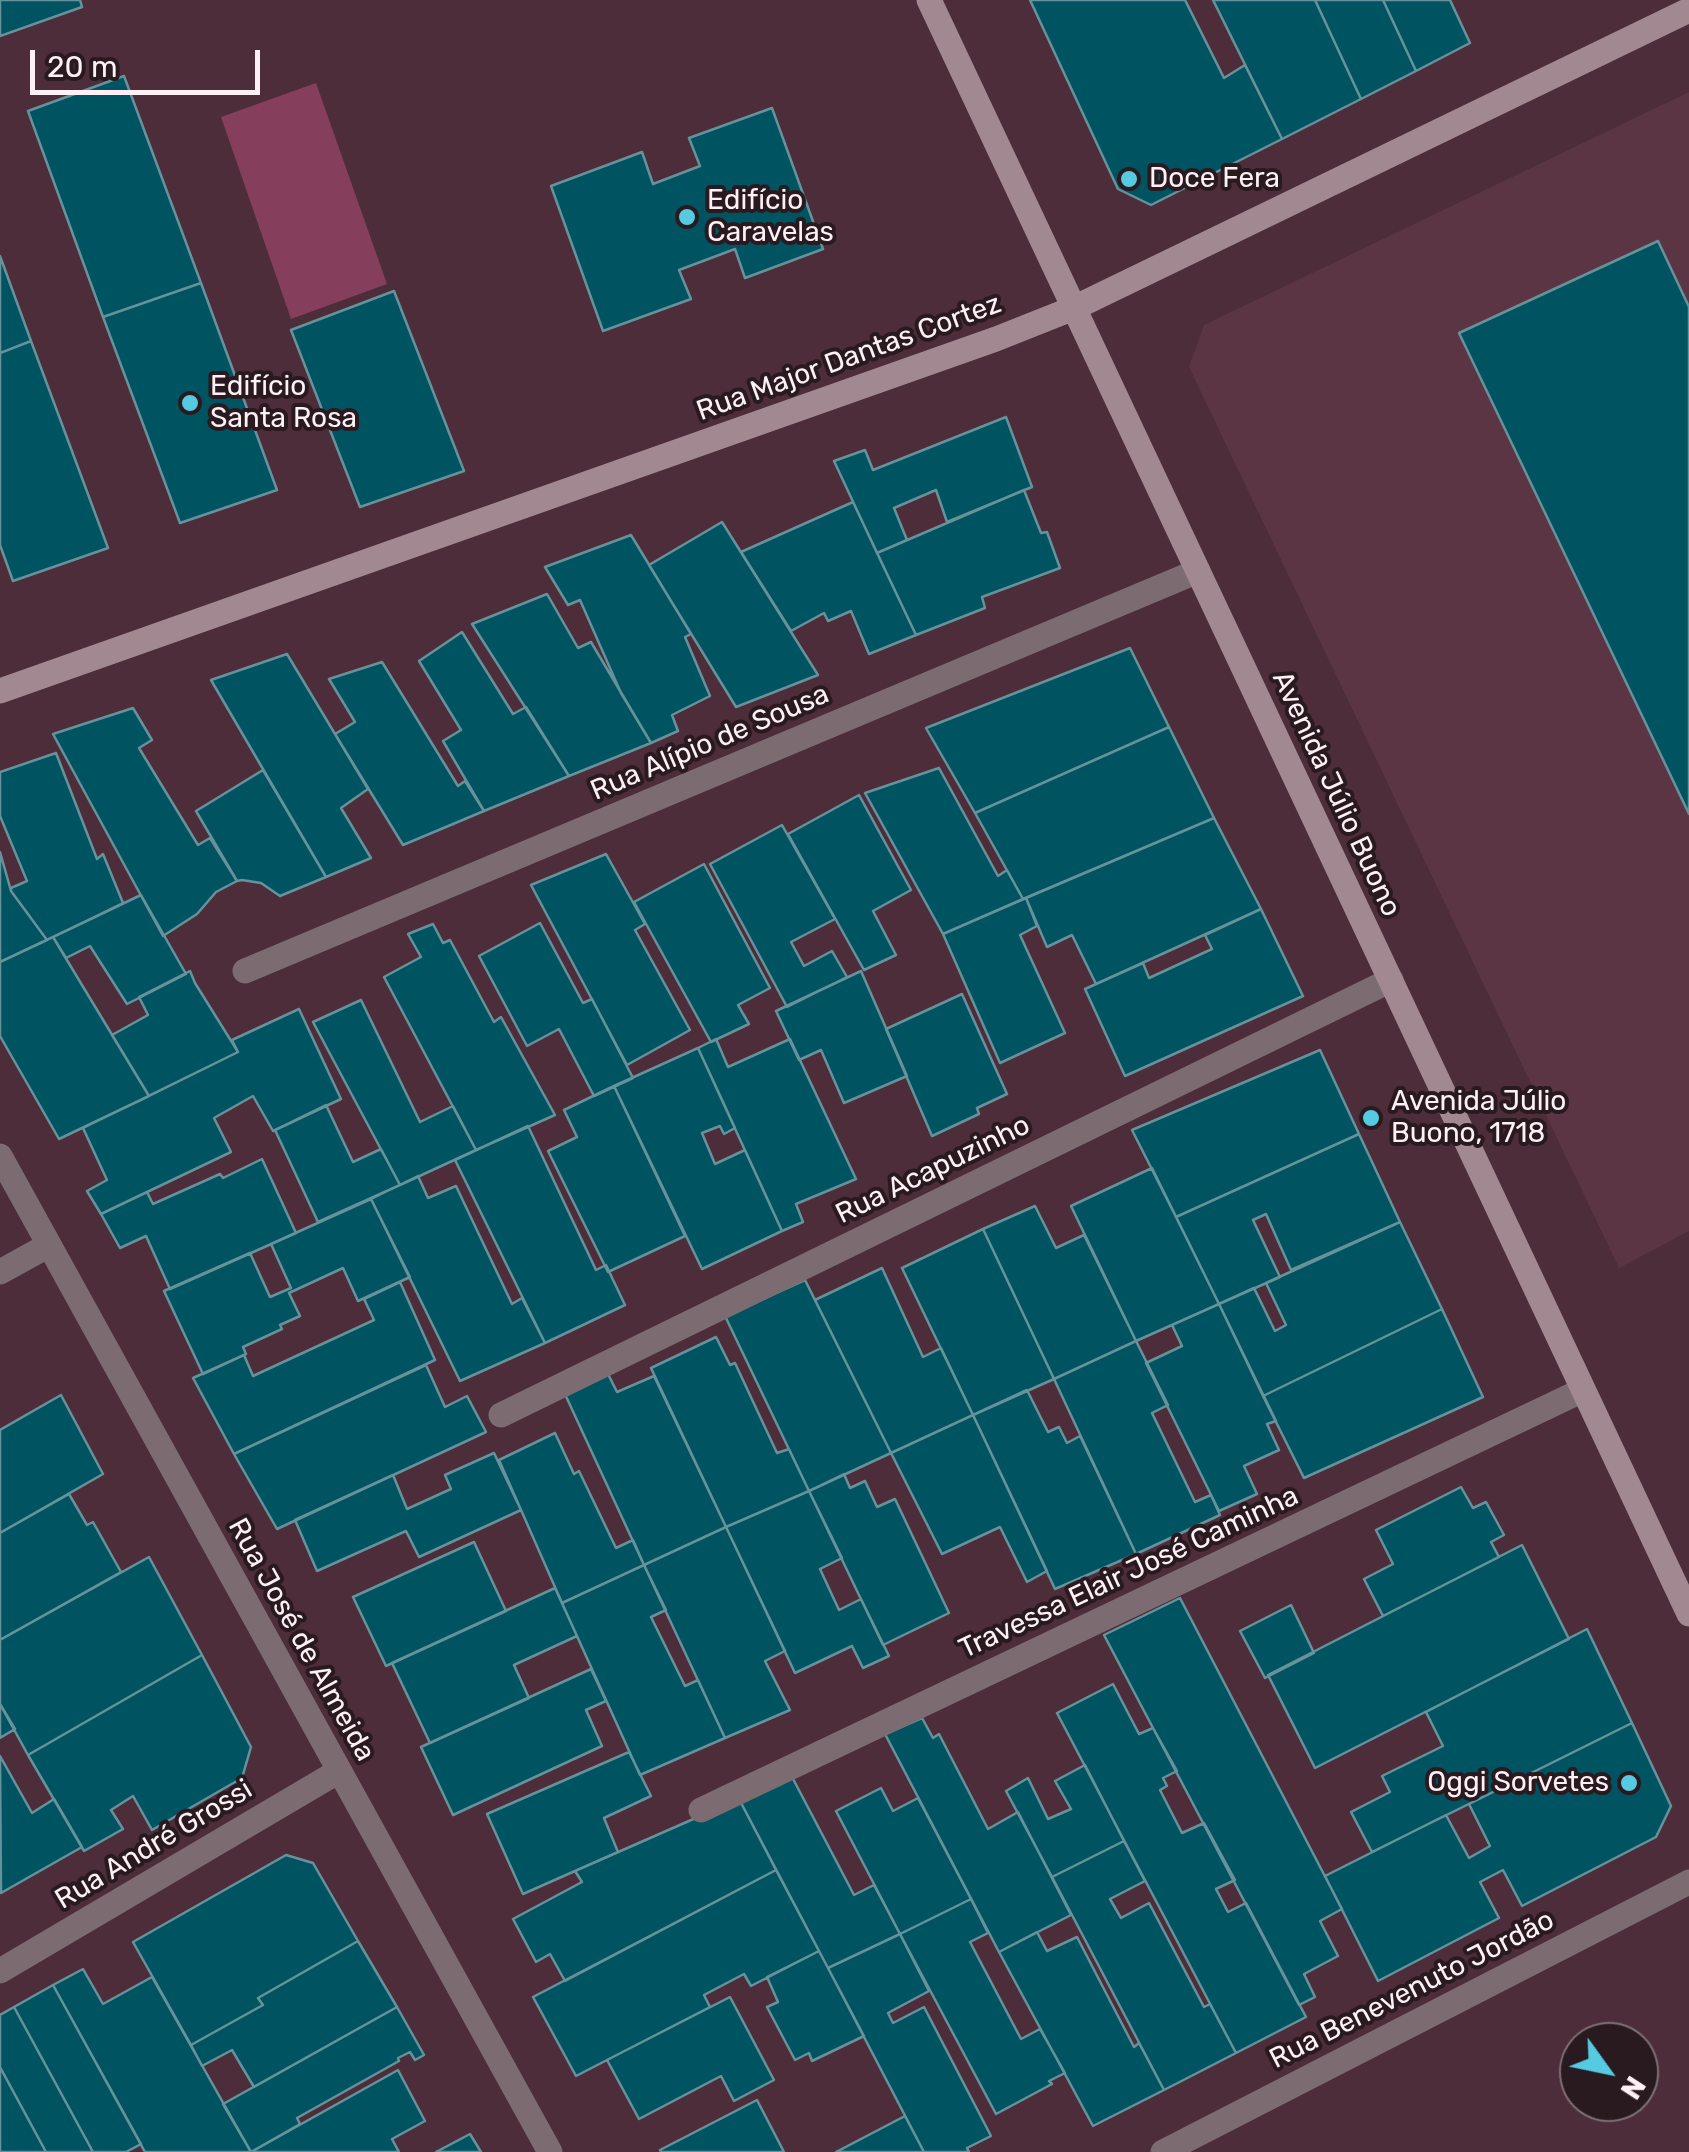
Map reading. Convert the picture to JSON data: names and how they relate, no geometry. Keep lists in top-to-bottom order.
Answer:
{
  "streets": {
    "main road": ["Rua Major Dantas Cortez", "Avenida Júlio Buono"],
    "street": [
      "Rua Alípio de Sousa",
      "Rua Acapuzinho",
      "Travessa Elair José Caminha",
      "Rua José de Almeida",
      "Rua André Grossi",
      "Rua Benevenuto Jordão"
    ]
  },
  "crossings": [
    ["Rua Major Dantas Cortez", "Avenida Júlio Buono"],
    ["Rua Alípio de Sousa", "Avenida Júlio Buono"],
    ["Avenida Júlio Buono", "Rua Acapuzinho"],
    ["Avenida Júlio Buono", "Travessa Elair José Caminha"],
    ["Rua José de Almeida", "Rua André Grossi"]
  ],
  "places": [
    "Doce Fera",
    "Edifício Caravelas",
    "Edifício Santa Rosa",
    "Avenida Júlio Buono, 1718",
    "Oggi Sorvetes"
  ],
  "scale_bar": "20 m",
  "north": "bottom right"
}
